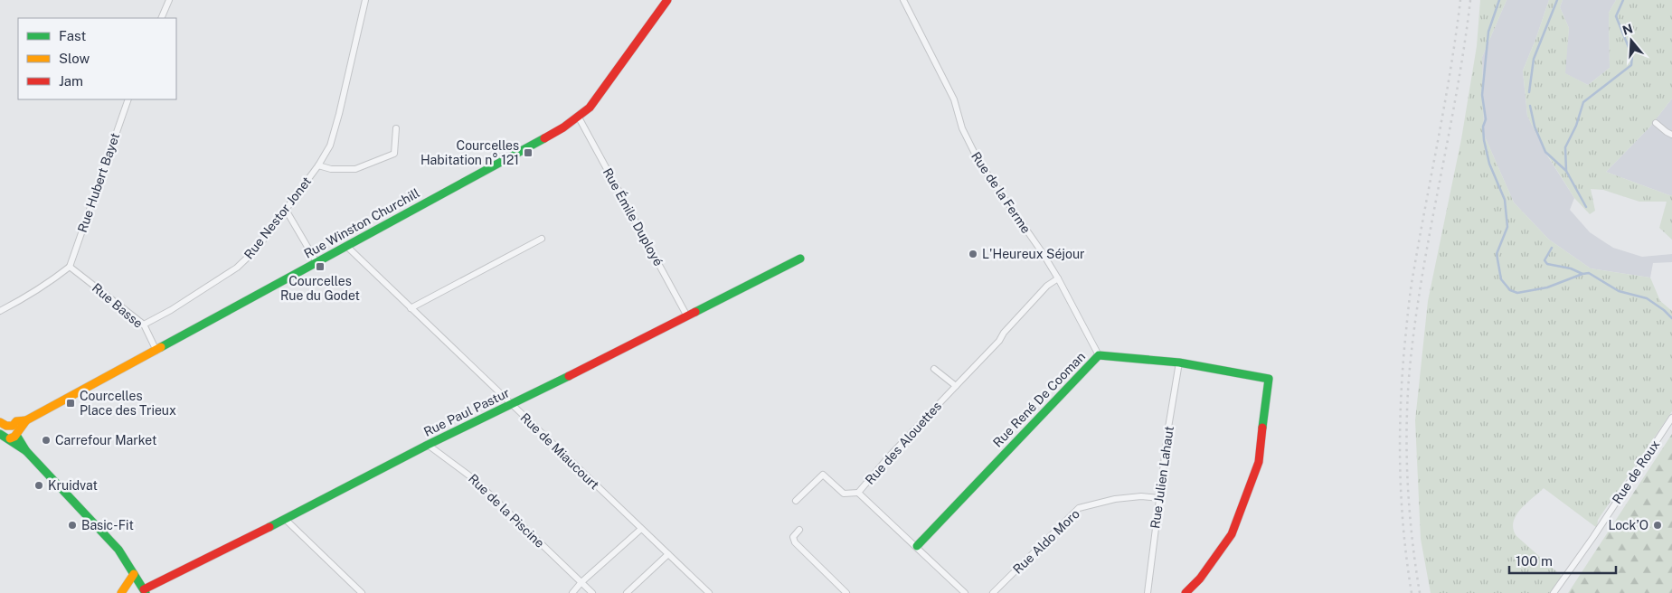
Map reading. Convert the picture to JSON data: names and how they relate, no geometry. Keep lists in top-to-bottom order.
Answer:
{
  "streets": {
    "street": [
      "Rue Hubert Bayet",
      "Rue de la Ferme",
      "Rue Émile Duployé",
      "Rue Nestor Jonet",
      "Rue Winston Churchill",
      "Rue Basse",
      "Rue René De Cooman",
      "Rue Paul Pastur",
      "Rue des Alouettes",
      "Rue de Miaucourt",
      "Rue de Roux",
      "Rue Julien Lahaut",
      "Rue de la Piscine",
      "Rue Aldo Moro"
    ]
  },
  "crossings": [
    ["Rue Hubert Bayet", "Rue Basse"],
    ["Rue de la Ferme", "Rue René De Cooman"],
    ["Rue de la Ferme", "Rue des Alouettes"],
    ["Rue Émile Duployé", "Rue Winston Churchill"],
    ["Rue Émile Duployé", "Rue Paul Pastur"],
    ["Rue Nestor Jonet", "Rue Basse"],
    ["Rue Winston Churchill", "Rue Basse"],
    ["Rue Winston Churchill", "Rue de Miaucourt"],
    ["Rue René De Cooman", "Rue des Alouettes"],
    ["Rue René De Cooman", "Rue Julien Lahaut"],
    ["Rue Paul Pastur", "Rue de Miaucourt"],
    ["Rue Paul Pastur", "Rue de la Piscine"],
    ["Rue Julien Lahaut", "Rue Aldo Moro"]
  ],
  "places": {
    "transit": ["Courcelles Habitation n° 121", "Courcelles Rue du Godet", "Courcelles Place des Trieux"],
    "other": [
      "L'Heureux Séjour",
      "Carrefour Market",
      "Kruidvat",
      "Basic-Fit",
      "Lock’O"
    ]
  },
  "legend": ["Fast", "Slow", "Jam"],
  "scale_bar": "100 m",
  "north": "top"
}
